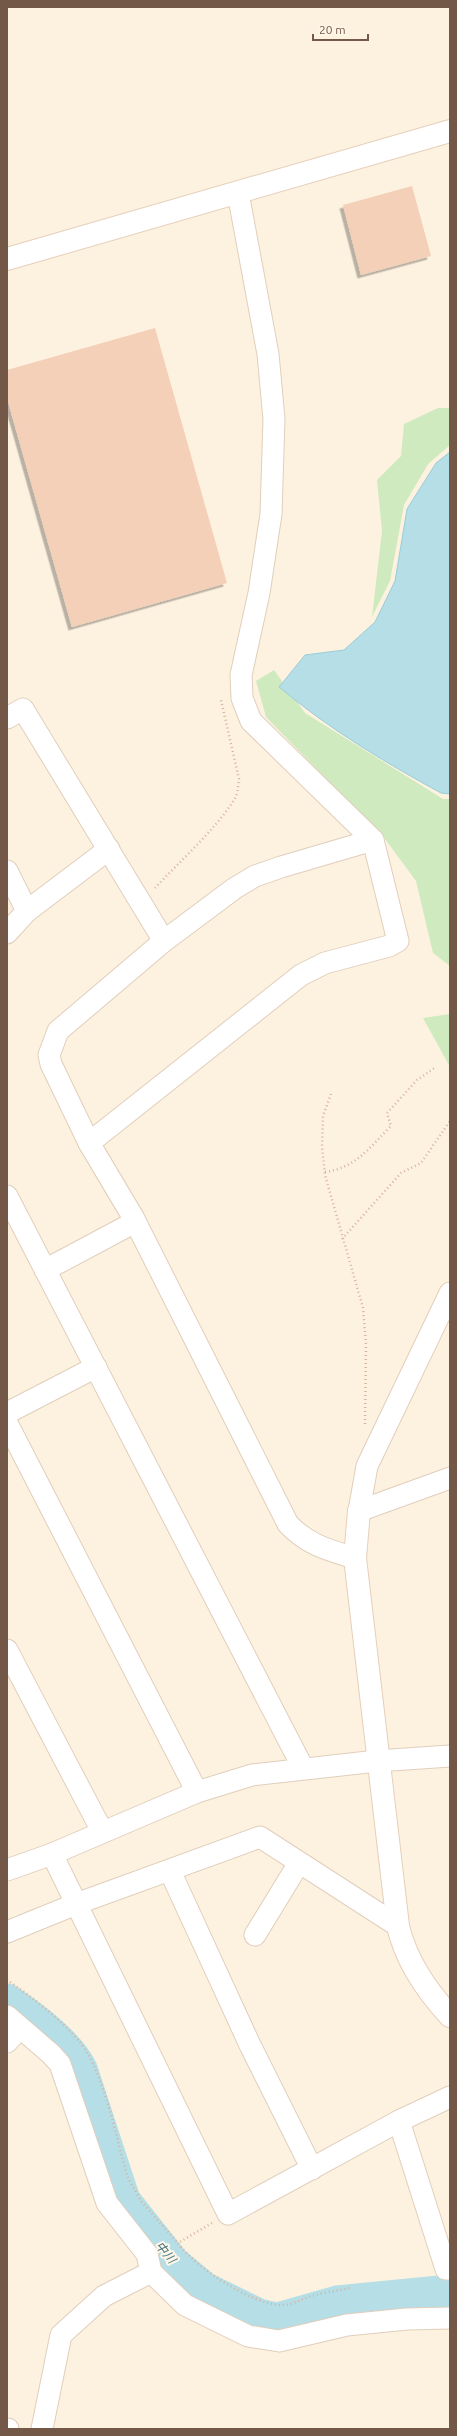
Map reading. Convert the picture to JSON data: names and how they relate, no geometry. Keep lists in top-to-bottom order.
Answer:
{
  "water": ["中川"],
  "scale_bar": "20 m"
}
